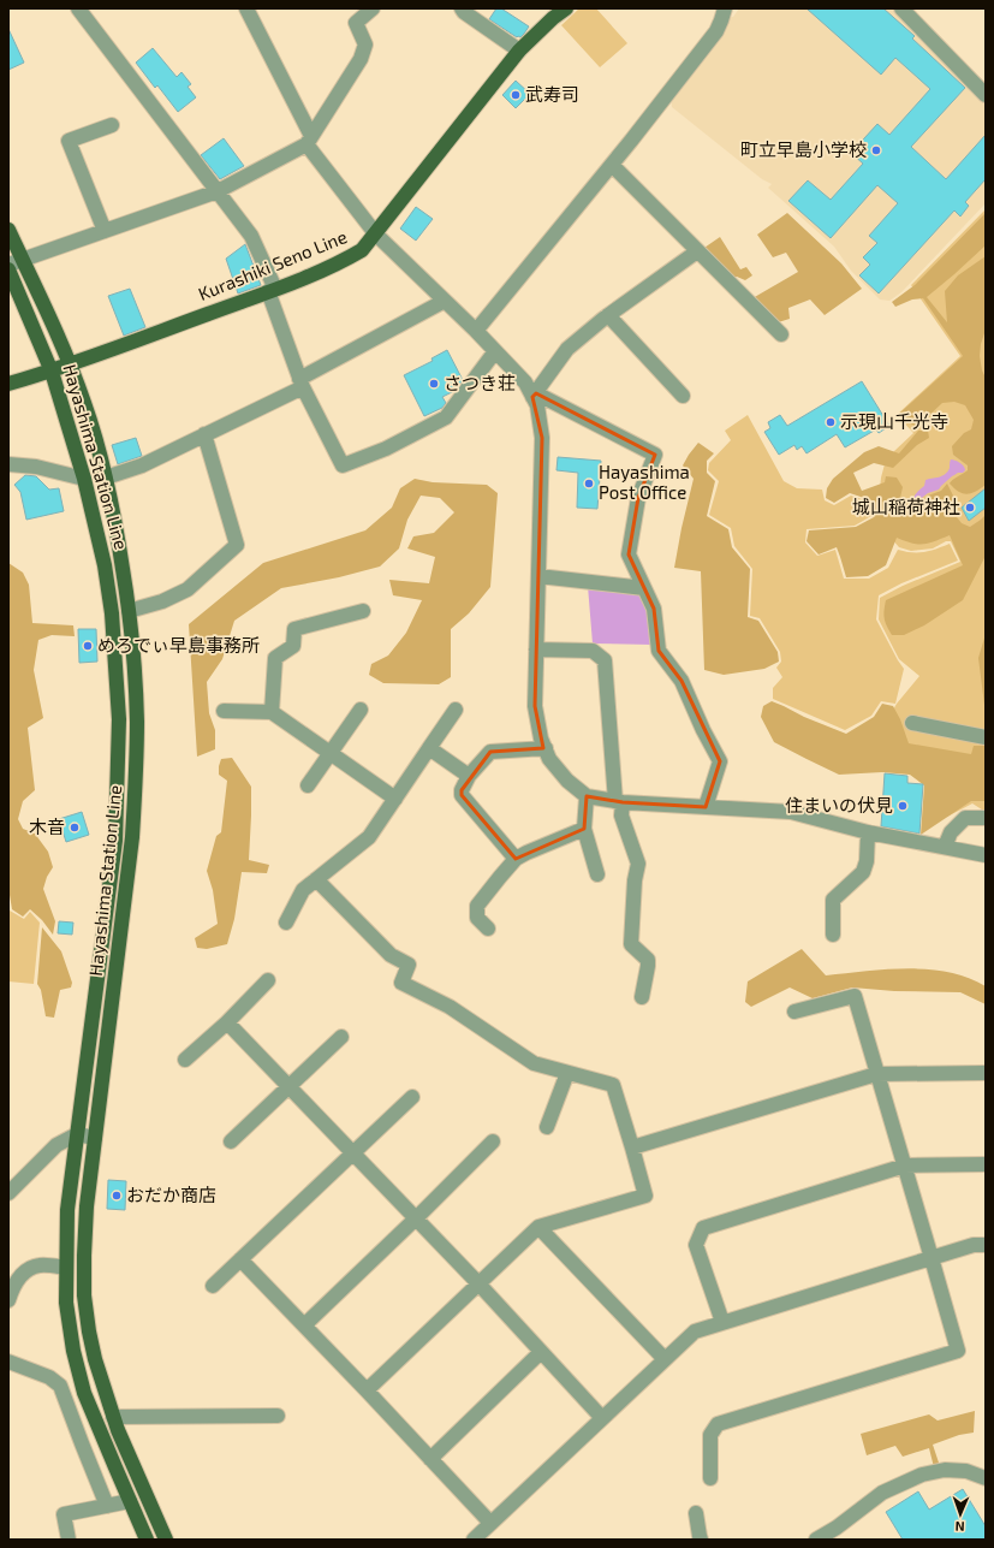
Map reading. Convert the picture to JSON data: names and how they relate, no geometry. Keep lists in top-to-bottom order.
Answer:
{
  "streets": {
    "main road": ["Kurashiki Seno Line", "Hayashima Station Line"]
  },
  "crossings": [
    ["Kurashiki Seno Line", "Hayashima Station Line"]
  ],
  "places": [
    "武寿司",
    "町立早島小学校",
    "さつき荘",
    "示現山千光寺",
    "Hayashima Post Office",
    "城山稲荷神社",
    "めろでぃ早島事務所",
    "住まいの伏見",
    "木音",
    "おだか商店"
  ],
  "north": "bottom"
}
